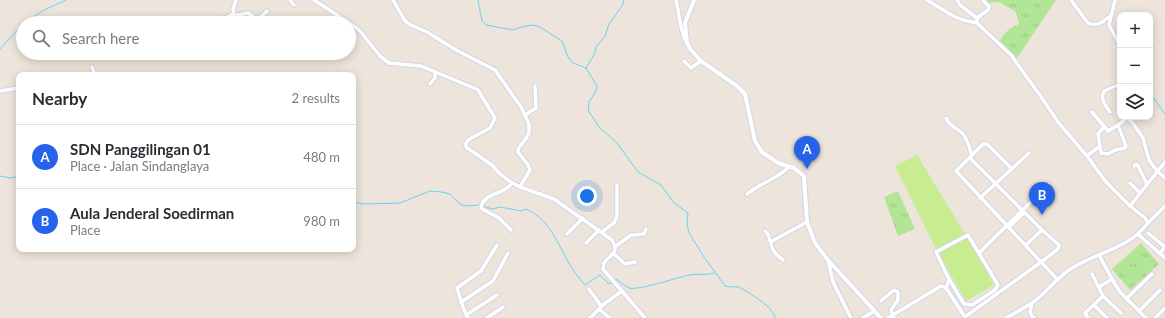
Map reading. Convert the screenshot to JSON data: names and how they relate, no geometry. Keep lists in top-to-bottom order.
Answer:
{
  "page": {
    "map_buttons": ["+", "−"],
    "search": "Search here",
    "heading": ["Nearby", "2 results"],
    "list": [
      {
        "mark": "A",
        "name": "SDN Panggilingan 01",
        "note": "Place · Jalan Sindanglaya",
        "value": "480 m"
      },
      {
        "mark": "B",
        "name": "Aula Jenderal Soedirman",
        "note": "Place",
        "value": "980 m"
      }
    ],
    "pins": ["A", "B"]
  }
}
